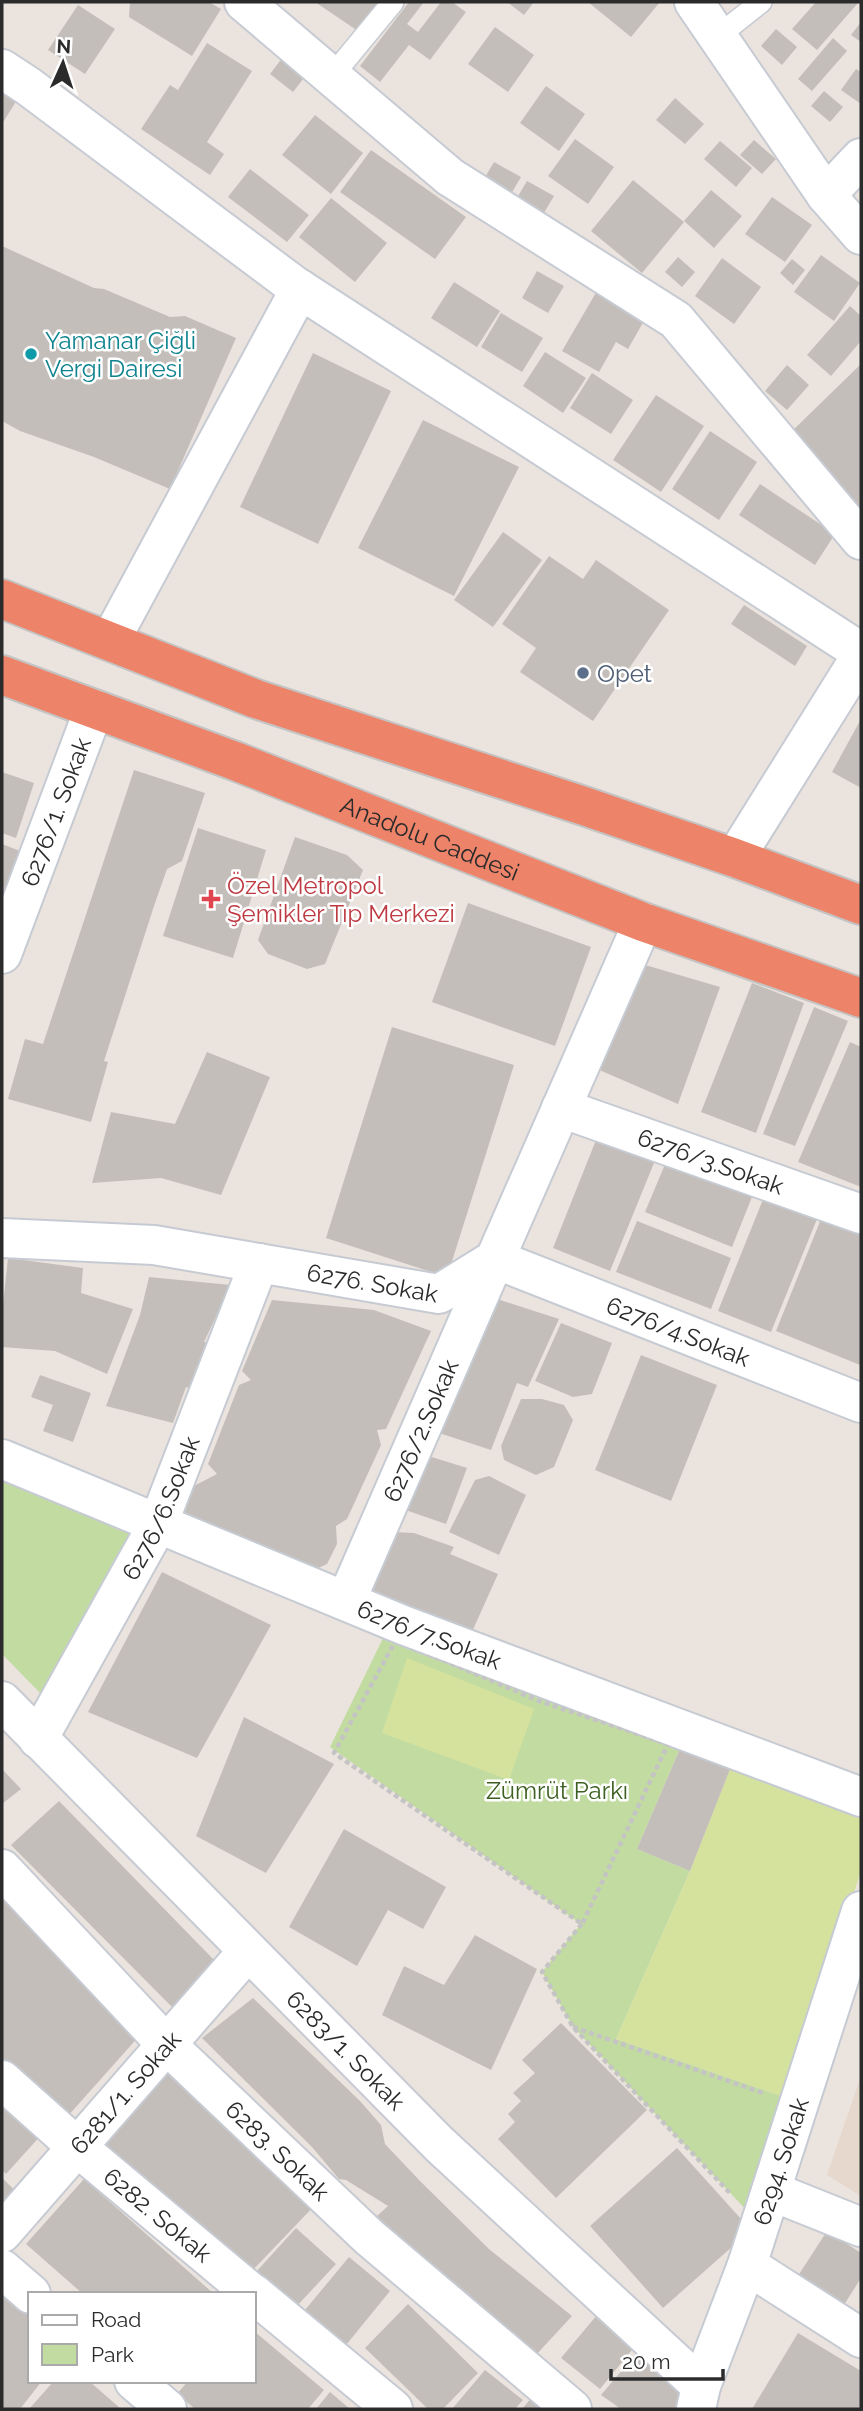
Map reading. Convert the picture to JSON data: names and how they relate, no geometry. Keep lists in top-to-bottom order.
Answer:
{
  "streets": {
    "highway": ["Anadolu Caddesi"],
    "street": [
      "6276/1. Sokak",
      "6276/3.Sokak",
      "6276. Sokak",
      "6276/4.Sokak",
      "6276/2.Sokak",
      "6276/6.Sokak",
      "6276/7.Sokak",
      "6283/1. Sokak",
      "6281/1. Sokak",
      "6283. Sokak",
      "6294. Sokak",
      "6282. Sokak"
    ]
  },
  "crossings": [
    ["6276/1. Sokak", "Anadolu Caddesi"],
    ["6276. Sokak", "6276/4.Sokak"],
    ["6276. Sokak", "6276/2.Sokak"],
    ["6276. Sokak", "6276/6.Sokak"],
    ["6276/4.Sokak", "6276/2.Sokak"],
    ["6276/2.Sokak", "6276/7.Sokak"],
    ["6276/6.Sokak", "6276/7.Sokak"],
    ["6276/6.Sokak", "6283/1. Sokak"],
    ["6283/1. Sokak", "6281/1. Sokak"],
    ["6283/1. Sokak", "6294. Sokak"],
    ["6281/1. Sokak", "6283. Sokak"],
    ["6281/1. Sokak", "6282. Sokak"]
  ],
  "parks": ["Zümrüt Parkı"],
  "places": {
    "other": ["Yamanar Çiğli Vergi Dairesi", "Opet"],
    "health": ["Özel Metropol Şemikler Tıp Merkezi"]
  },
  "legend": ["Road", "Park"],
  "scale_bar": "20 m",
  "north": "top"
}
